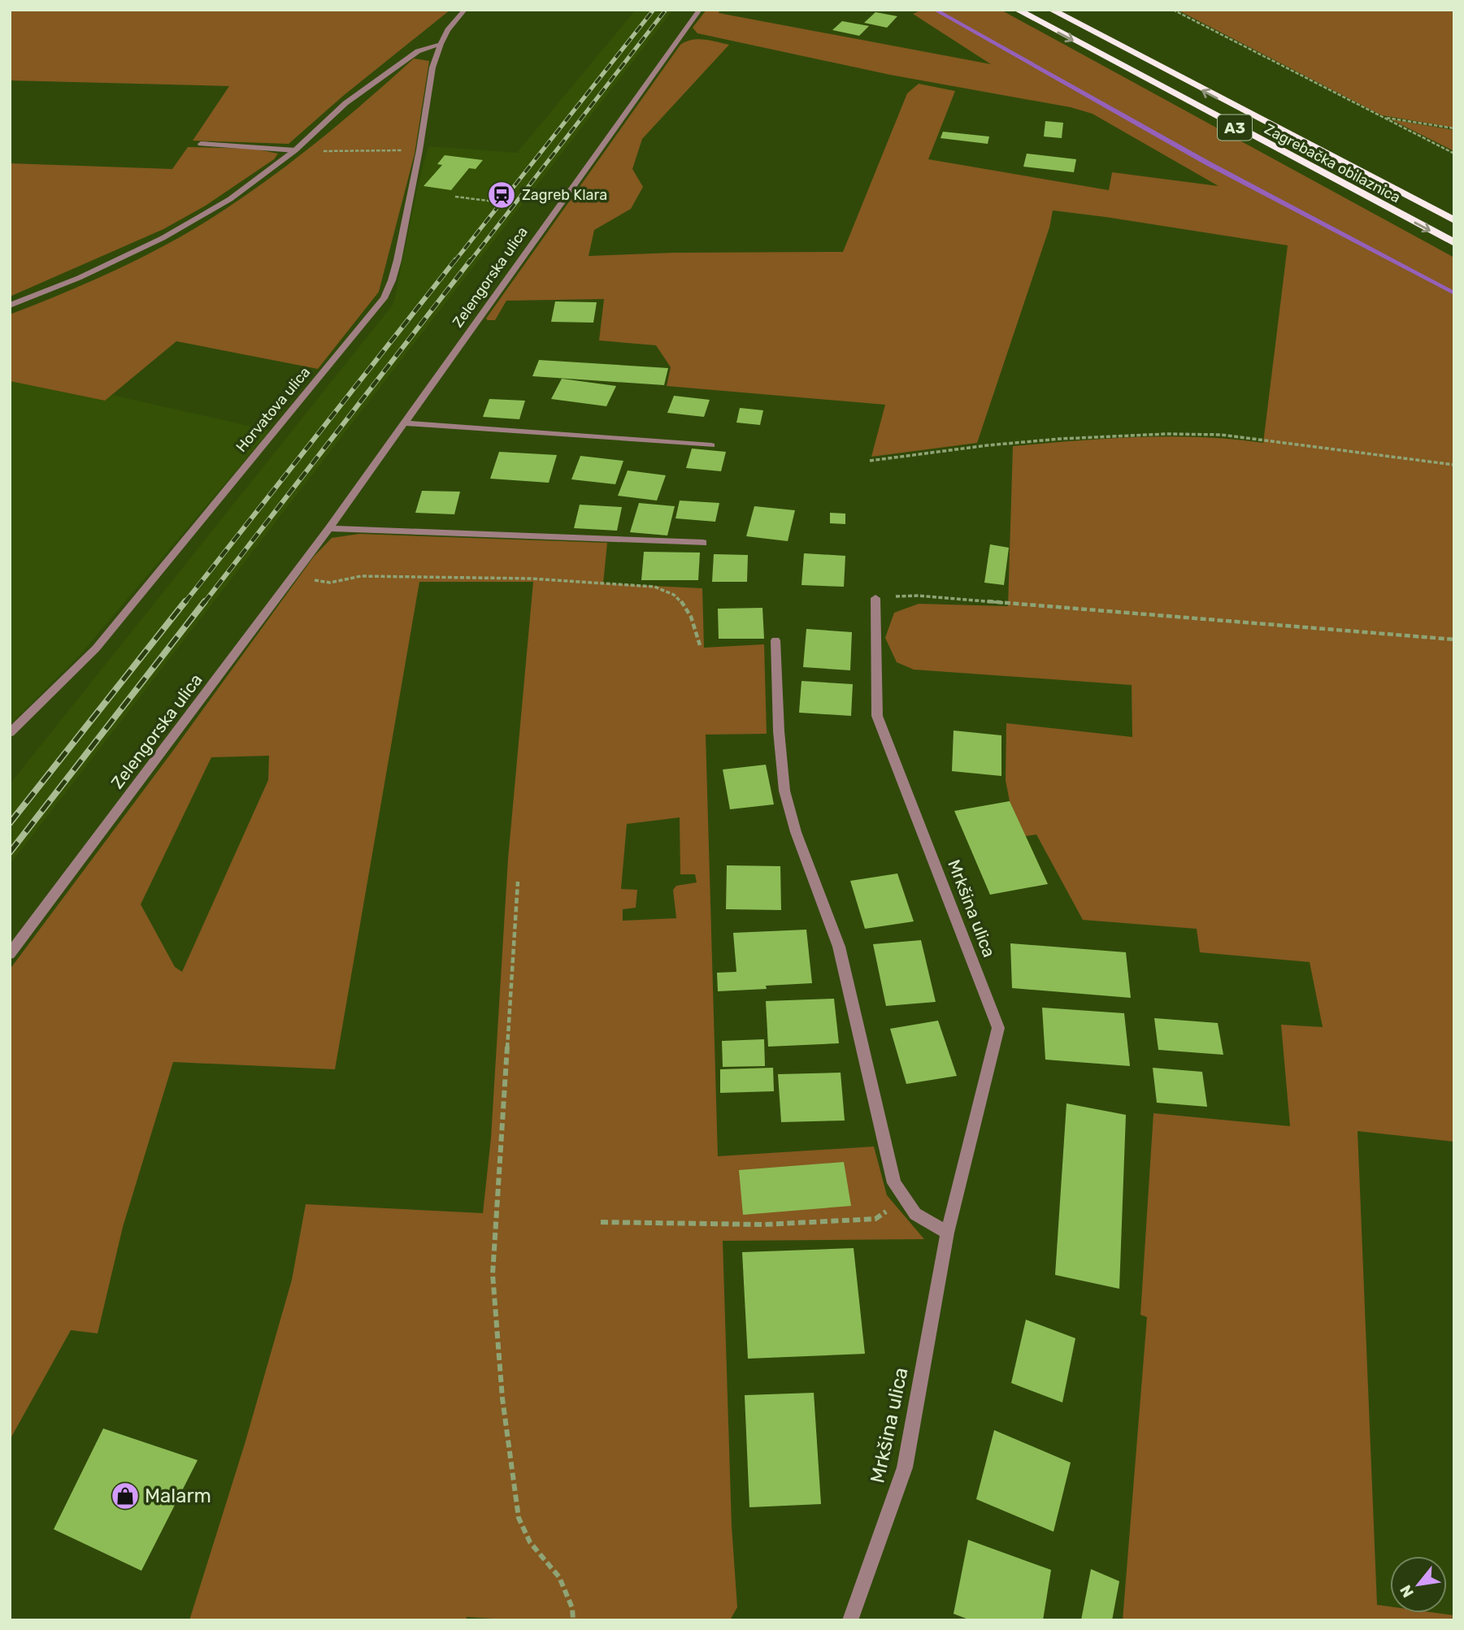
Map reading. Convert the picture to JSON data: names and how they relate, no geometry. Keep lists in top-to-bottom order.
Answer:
{
  "streets": {
    "highway": ["A3", "Zagrebačka obilaznica"],
    "street": ["Zelengorska ulica", "Horvatova ulica", "Mrkšina ulica"]
  },
  "places": {
    "station": ["Zagreb Klara"],
    "shop": ["Malarm"]
  },
  "north": "bottom left"
}
